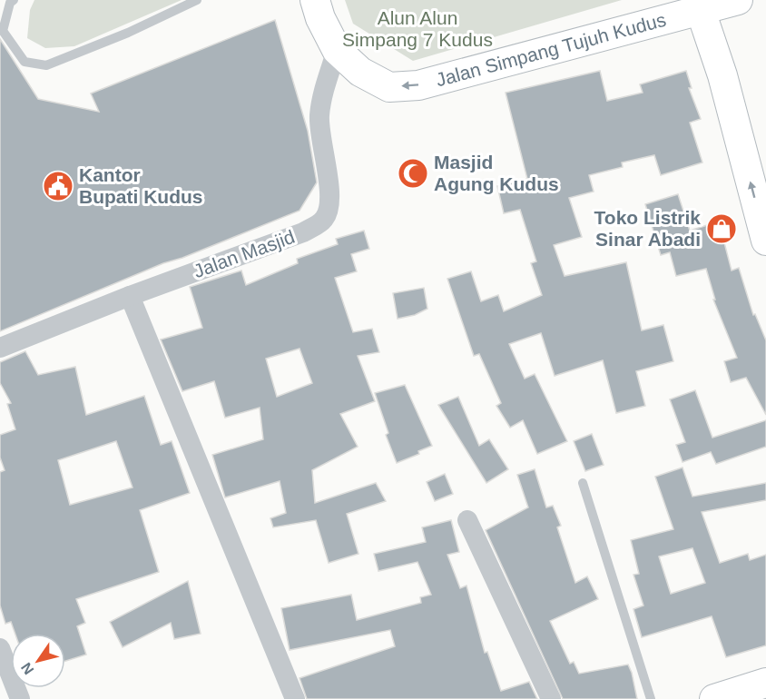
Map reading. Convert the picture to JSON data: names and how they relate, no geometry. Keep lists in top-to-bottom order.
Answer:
{
  "streets": {
    "main road": ["Jalan Simpang Tujuh Kudus"],
    "street": ["Jalan Masjid"]
  },
  "crossings": [
    ["Jalan Simpang Tujuh Kudus", "Jalan Masjid"]
  ],
  "one_way": ["Jalan Simpang Tujuh Kudus"],
  "parks": ["Alun Alun Simpang 7 Kudus"],
  "places": {
    "mosque": ["Masjid Agung Kudus"],
    "public building": ["Kantor Bupati Kudus"],
    "shop": ["Toko Listrik Sinar Abadi"]
  },
  "north": "bottom left"
}
